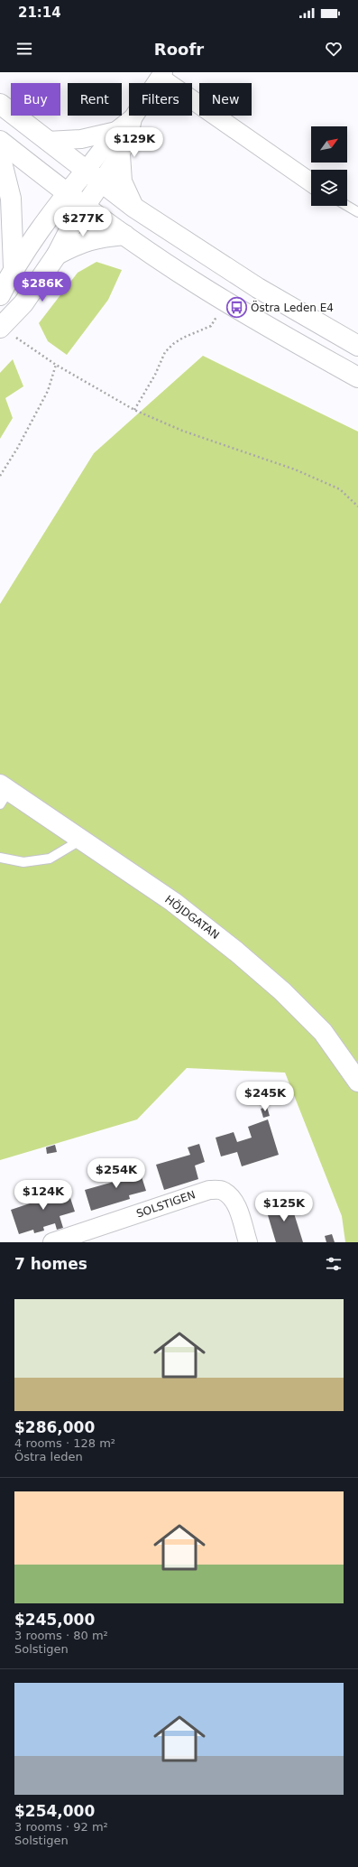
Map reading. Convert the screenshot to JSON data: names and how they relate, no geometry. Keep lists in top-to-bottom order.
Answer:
{
  "streets": {
    "main road": ["HÖJDGATAN"],
    "street": ["SOLSTIGEN"]
  },
  "places": {
    "bus stop": ["Östra Leden E4"]
  },
  "north": "top right",
  "page": {
    "status": "21:14",
    "header": "Roofr",
    "chip": [
      "Buy",
      "Rent",
      "Filters",
      "New"
    ],
    "price": [
      "$129K",
      "$277K",
      "$286K",
      "$245K",
      "$254K",
      "$124K",
      "$125K"
    ],
    "heading": "7 homes",
    "list": [
      {
        "name": "$286,000",
        "note": "4 rooms · 128 m² · Östra leden"
      },
      {
        "name": "$245,000",
        "note": "3 rooms · 80 m² · Solstigen"
      },
      {
        "name": "$254,000",
        "note": "3 rooms · 92 m² · Solstigen"
      }
    ]
  }
}
